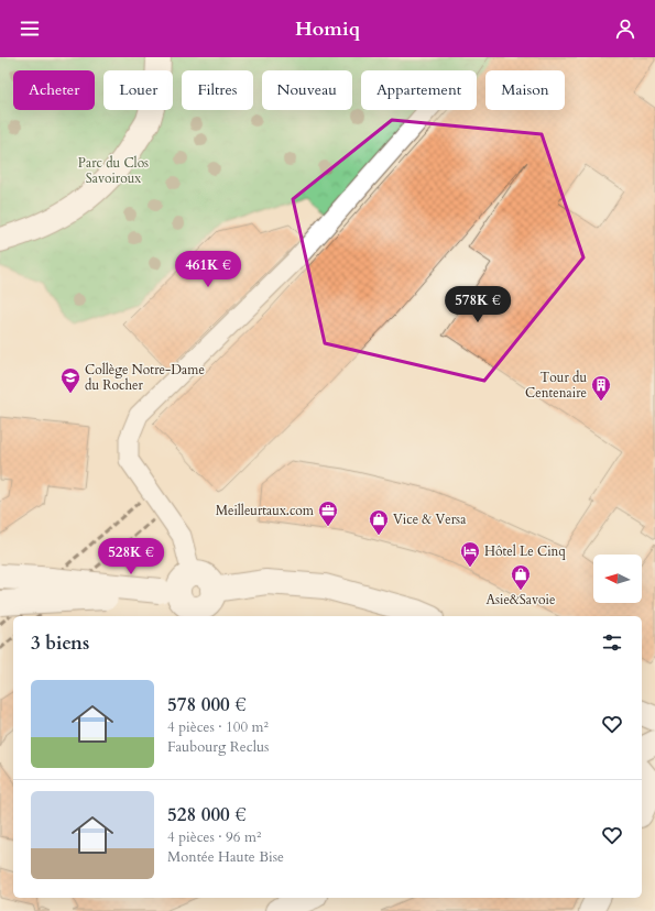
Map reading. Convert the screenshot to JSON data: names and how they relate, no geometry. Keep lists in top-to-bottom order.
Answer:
{
  "parks": ["Parc du Clos Savoiroux"],
  "places": {
    "school or university": ["Collège Notre-Dame du Rocher"],
    "building": ["Tour du Centenaire"],
    "office": ["Meilleurtaux.com"],
    "shop": ["Vice & Versa", "Asie&Savoie"],
    "hotel": ["Hôtel Le Cinq"]
  },
  "north": "left",
  "page": {
    "header": "Homiq",
    "chip": [
      "Acheter",
      "Louer",
      "Filtres",
      "Nouveau",
      "Appartement",
      "Maison"
    ],
    "price": ["461K €", "578K €", "528K €"],
    "heading": "3 biens",
    "list": [
      {
        "name": "578 000 €",
        "note": "4 pièces · 100 m² · Faubourg Reclus"
      },
      {
        "name": "528 000 €",
        "note": "4 pièces · 96 m² · Montée Haute Bise"
      }
    ]
  }
}
